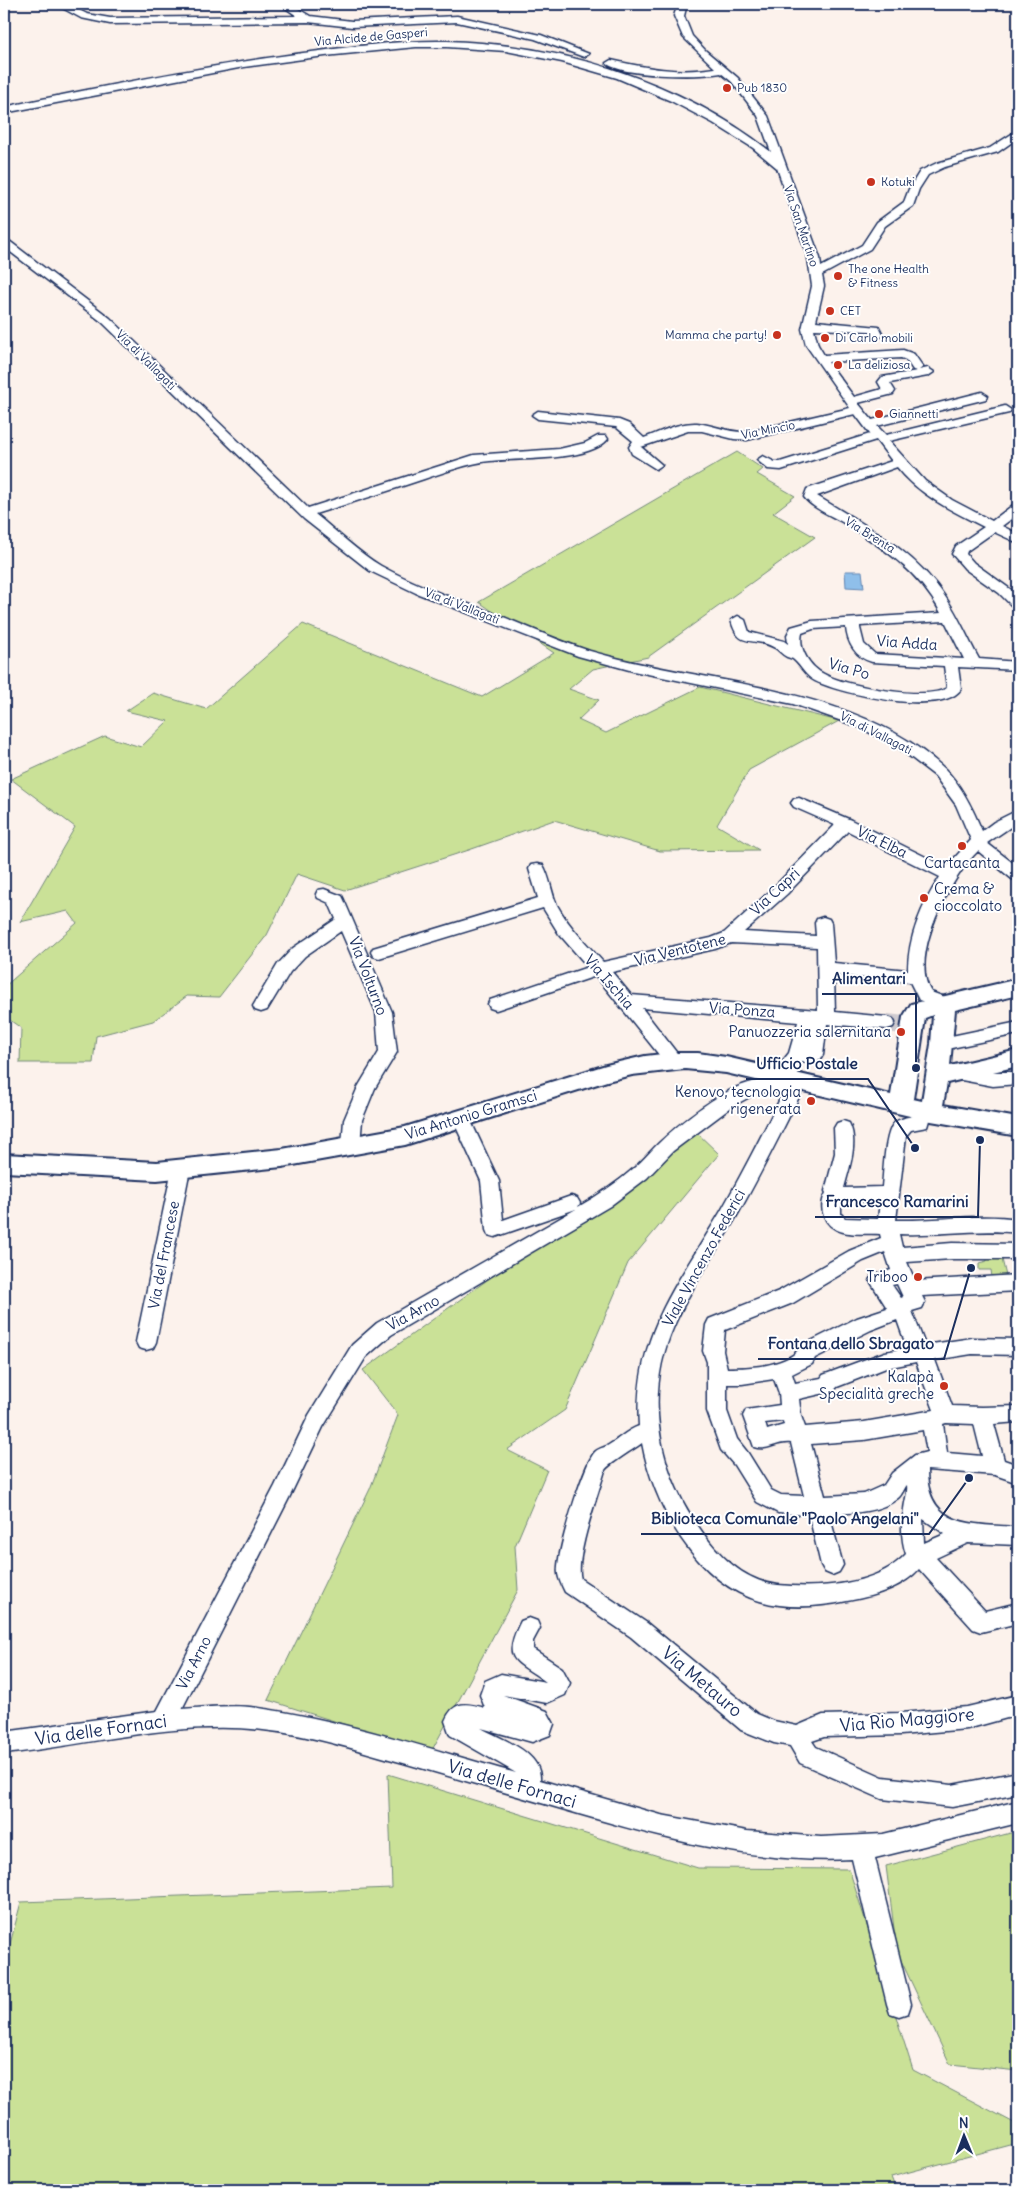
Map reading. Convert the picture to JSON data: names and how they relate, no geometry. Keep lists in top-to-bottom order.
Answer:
{
  "streets": {
    "main road": ["Via Antonio Gramsci"],
    "street": [
      "Via Alcide de Gasperi",
      "Via San Martino",
      "Via di Vallagati",
      "Via Mincio",
      "Via Brenta",
      "Via Adda",
      "Via Po",
      "Via Elba",
      "Via Capri",
      "Via Ventotene",
      "Via Volturno",
      "Via Ischia",
      "Via Ponza",
      "Via del Francese",
      "Viale Vincenzo Federici",
      "Via Arno",
      "Via Metauro",
      "Via Rio Maggiore",
      "Via delle Fornaci"
    ]
  },
  "crossings": [
    ["Via Alcide de Gasperi", "Via San Martino"],
    ["Via San Martino", "Via Mincio"],
    ["Via San Martino", "Via Brenta"],
    ["Via Brenta", "Via Adda"],
    ["Via Adda", "Via Po"],
    ["Via Elba", "Via Capri"],
    ["Via Capri", "Via Ventotene"],
    ["Via Ventotene", "Via Ischia"],
    ["Via Volturno", "Via Antonio Gramsci"],
    ["Via Ischia", "Via Ponza"],
    ["Via Ischia", "Via Antonio Gramsci"],
    ["Via Ponza", "Viale Vincenzo Federici"],
    ["Via Antonio Gramsci", "Via del Francese"],
    ["Via Antonio Gramsci", "Viale Vincenzo Federici"],
    ["Via Antonio Gramsci", "Via Arno"],
    ["Viale Vincenzo Federici", "Via Arno"],
    ["Viale Vincenzo Federici", "Via Metauro"],
    ["Via Arno", "Via delle Fornaci"],
    ["Via Metauro", "Via Rio Maggiore"]
  ],
  "places": [
    "Pub 1830",
    "Kotuki",
    "The one Health & Fitness",
    "CET",
    "Mamma che party!",
    "Di Carlo mobili",
    "La deliziosa",
    "Giannetti",
    "Cartacanta",
    "Crema & cioccolato",
    "Panuozzeria salernitana",
    "Alimentari",
    "Kenovo, tecnologia rigenerata",
    "Francesco Ramarini",
    "Ufficio Postale",
    "Fontana dello Sbragato",
    "Triboo",
    "Kalapà Specialità greche",
    "Biblioteca Comunale \"Paolo Angelani\""
  ],
  "north": "top"
}
